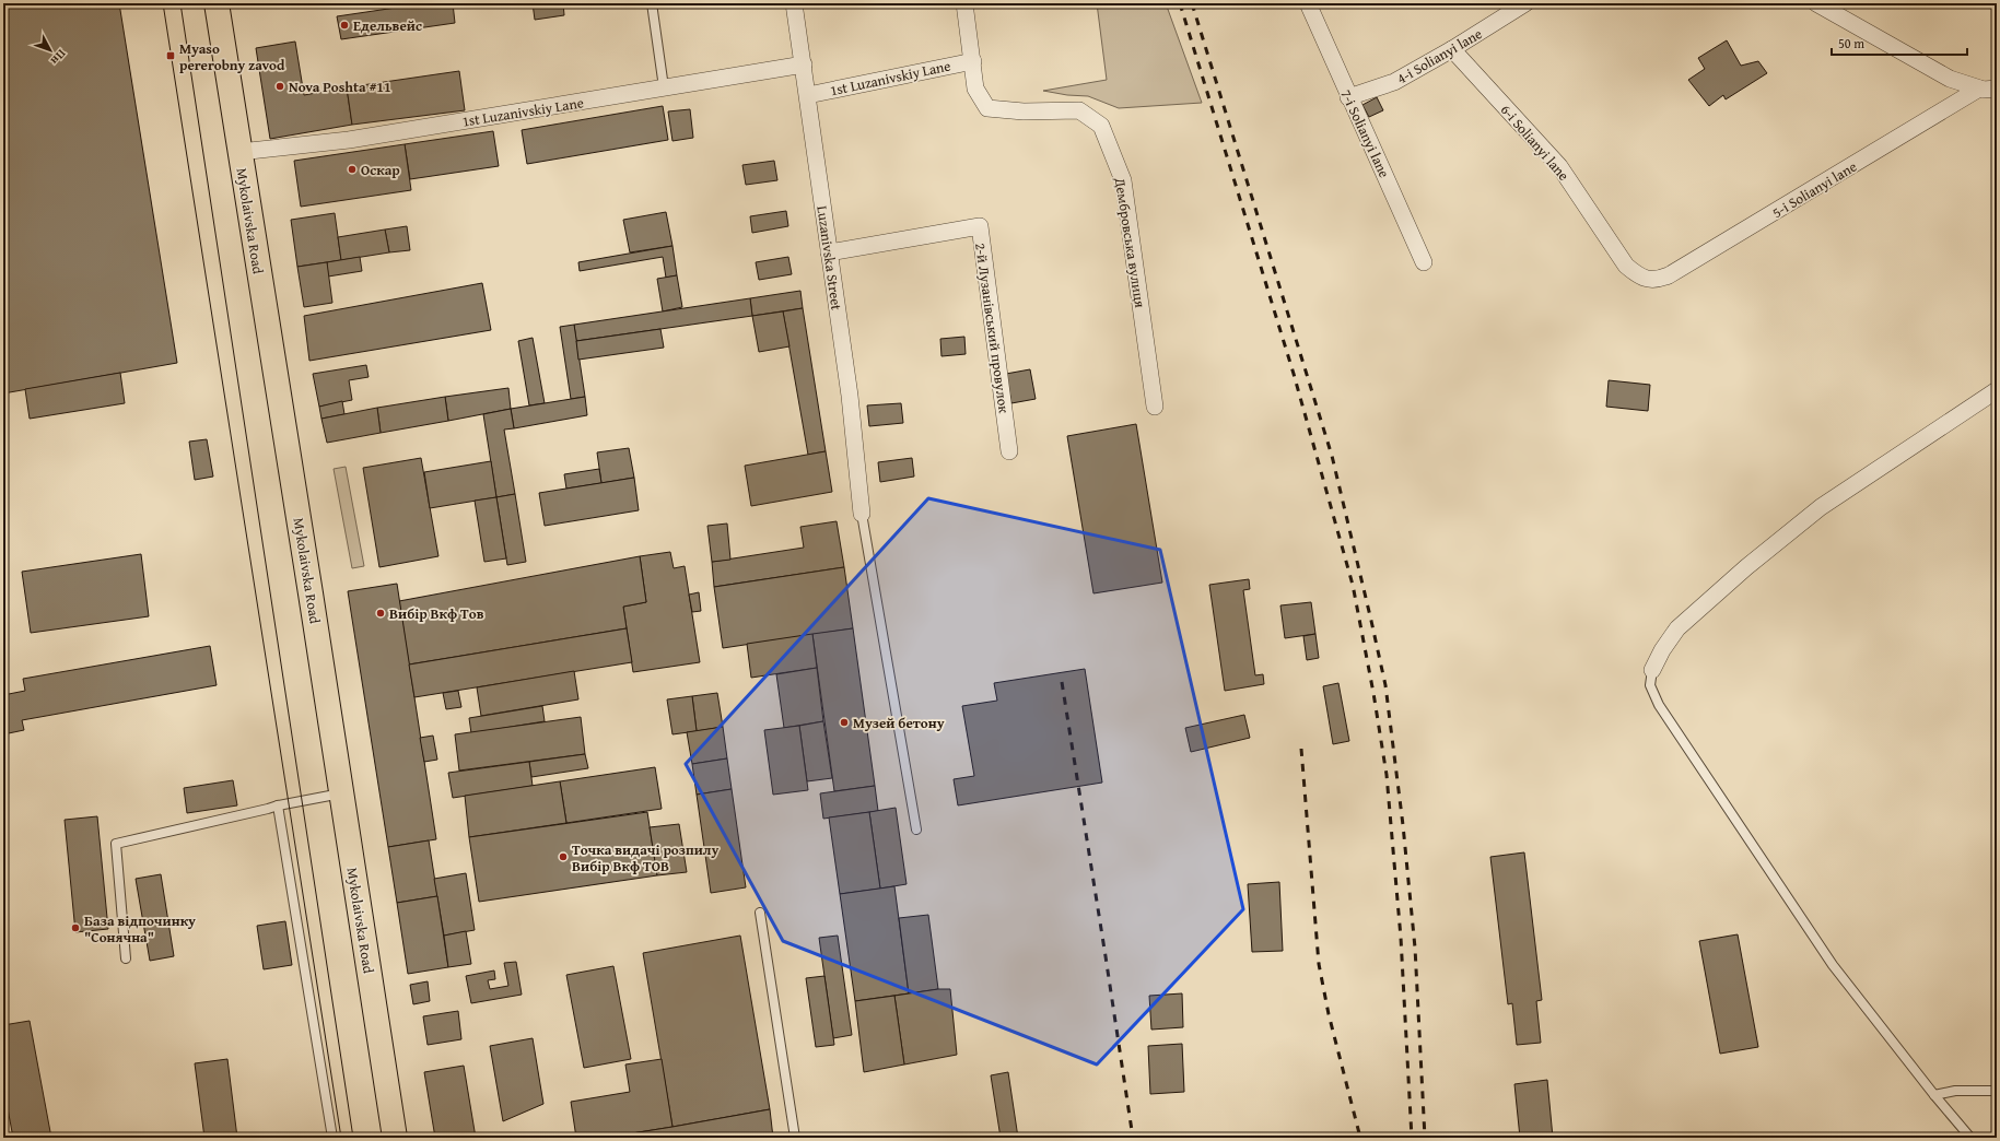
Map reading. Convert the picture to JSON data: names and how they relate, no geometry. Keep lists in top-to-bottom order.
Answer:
{
  "streets": {
    "main road": ["Mykolaivska Road"],
    "street": [
      "4-i Solianyi lane",
      "1st Luzanivskiy Lane",
      "7-i Solianyi lane",
      "6-i Solianyi lane",
      "5-i Solianyi lane",
      "Дембровська вулиця",
      "Luzanivska Street",
      "2-й Лузанівський провулок"
    ]
  },
  "crossings": [
    ["4-i Solianyi lane", "7-i Solianyi lane"],
    ["4-i Solianyi lane", "6-i Solianyi lane"],
    ["1st Luzanivskiy Lane", "Mykolaivska Road"],
    ["1st Luzanivskiy Lane", "Дембровська вулиця"],
    ["1st Luzanivskiy Lane", "Luzanivska Street"],
    ["6-i Solianyi lane", "5-i Solianyi lane"],
    ["Luzanivska Street", "2-й Лузанівський провулок"]
  ],
  "places": {
    "other": [
      "Едельвейс",
      "Nova Poshta #11",
      "Оскар",
      "Вибір Вкф Тов",
      "Музей бетону",
      "Точка видачі розпилу Вибір Вкф ТОВ",
      "База відпочинку \"Сонячна\""
    ],
    "transit": ["Myaso pererobny zavod"]
  },
  "scale_bar": "50 m",
  "north": "bottom right"
}
